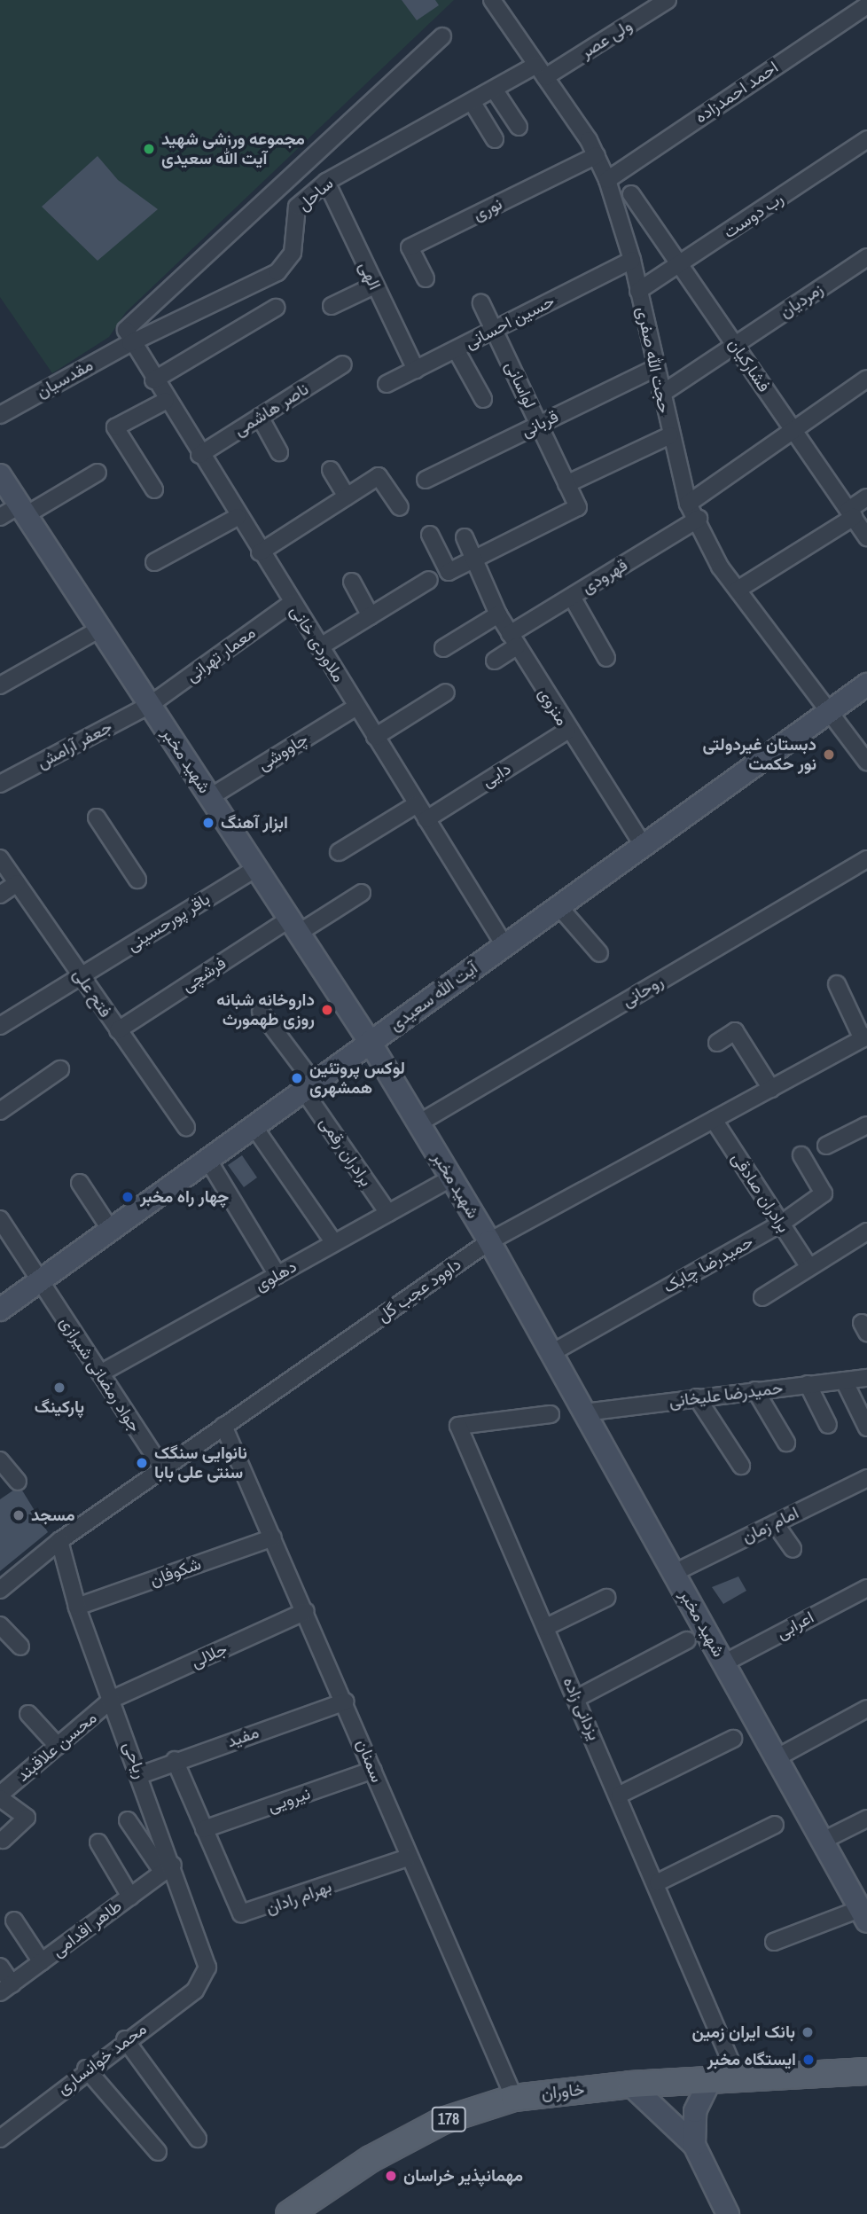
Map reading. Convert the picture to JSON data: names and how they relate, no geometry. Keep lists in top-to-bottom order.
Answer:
{
  "streets": {
    "main road": [
      "شهید مخبر",
      "آیت الله سعیدی",
      "خاوران",
      "178"
    ],
    "street": [
      "ولی عصر",
      "احمد احمدزاده",
      "ساحل",
      "نوری",
      "رب دوست",
      "الهی",
      "زمردیان",
      "حسین احسانی",
      "حجت الله صفری",
      "فشارکیان",
      "مقدسیان",
      "لواسانی",
      "ناصر هاشمی",
      "قربانی",
      "قهرودی",
      "ملاوردی خانی",
      "معمار تهرانی",
      "منزوی",
      "جعفر آرامش",
      "چاووشی",
      "دایی",
      "باقر پورحسینی",
      "فرشچی",
      "روحانی",
      "فتح علی",
      "برادران رقمی",
      "برادران صادقی",
      "حمیدرضا چابک",
      "دهلوی",
      "داوود عجب گل",
      "جواد رمضانی شیرازی",
      "حمیدرضا علیخانی",
      "امام زمان",
      "شکوفان",
      "اعرابی",
      "جلالی",
      "یزدانی زاده",
      "مفید",
      "محسن علاقبند",
      "ریاحی",
      "سمنان",
      "نیرویی",
      "بهرام رادان",
      "طاهر اقدامی",
      "محمد خوانساری"
    ]
  },
  "crossings": [
    ["ولی عصر", "ساحل"],
    ["ولی عصر", "حجت الله صفری"],
    ["احمد احمدزاده", "حجت الله صفری"],
    ["ساحل", "الهی"],
    ["ساحل", "حجت الله صفری"],
    ["ساحل", "مقدسیان"],
    ["ساحل", "ملاوردی خانی"],
    ["نوری", "حجت الله صفری"],
    ["رب دوست", "حجت الله صفری"],
    ["رب دوست", "فشارکیان"],
    ["الهی", "حسین احسانی"],
    ["زمردیان", "حجت الله صفری"],
    ["زمردیان", "فشارکیان"],
    ["حسین احسانی", "حجت الله صفری"],
    ["حسین احسانی", "لواسانی"],
    ["حجت الله صفری", "قربانی"],
    ["حجت الله صفری", "قهرودی"],
    ["حجت الله صفری", "آیت الله سعیدی"],
    ["مقدسیان", "ملاوردی خانی"],
    ["لواسانی", "قربانی"],
    ["لواسانی", "منزوی"],
    ["ناصر هاشمی", "ملاوردی خانی"],
    ["قهرودی", "منزوی"],
    ["ملاوردی خانی", "معمار تهرانی"],
    ["ملاوردی خانی", "چاووشی"],
    ["ملاوردی خانی", "دایی"],
    ["ملاوردی خانی", "آیت الله سعیدی"],
    ["معمار تهرانی", "جعفر آرامش"],
    ["معمار تهرانی", "شهید مخبر"],
    ["منزوی", "دایی"],
    ["منزوی", "آیت الله سعیدی"],
    ["جعفر آرامش", "شهید مخبر"],
    ["چاووشی", "شهید مخبر"],
    ["شهید مخبر", "باقر پورحسینی"],
    ["شهید مخبر", "فرشچی"],
    ["شهید مخبر", "روحانی"],
    ["شهید مخبر", "آیت الله سعیدی"],
    ["شهید مخبر", "حمیدرضا چابک"],
    ["شهید مخبر", "دهلوی"],
    ["شهید مخبر", "داوود عجب گل"],
    ["شهید مخبر", "حمیدرضا علیخانی"],
    ["شهید مخبر", "امام زمان"],
    ["شهید مخبر", "اعرابی"],
    ["باقر پورحسینی", "فتح علی"],
    ["فرشچی", "فتح علی"],
    ["آیت الله سعیدی", "برادران رقمی"],
    ["آیت الله سعیدی", "جواد رمضانی شیرازی"],
    ["برادران رقمی", "دهلوی"],
    ["برادران صادقی", "حمیدرضا چابک"],
    ["برادران صادقی", "داوود عجب گل"],
    ["دهلوی", "جواد رمضانی شیرازی"],
    ["داوود عجب گل", "جواد رمضانی شیرازی"],
    ["داوود عجب گل", "ریاحی"],
    ["داوود عجب گل", "سمنان"],
    ["شکوفان", "ریاحی"],
    ["شکوفان", "سمنان"],
    ["جلالی", "محسن علاقبند"],
    ["جلالی", "ریاحی"],
    ["جلالی", "سمنان"],
    ["یزدانی زاده", "خاوران"],
    ["مفید", "ریاحی"],
    ["مفید", "سمنان"],
    ["مفید", "بهرام رادان"],
    ["محسن علاقبند", "ریاحی"],
    ["ریاحی", "طاهر اقدامی"],
    ["ریاحی", "محمد خوانساری"],
    ["سمنان", "نیرویی"],
    ["سمنان", "بهرام رادان"],
    ["سمنان", "خاوران"],
    ["نیرویی", "بهرام رادان"]
  ],
  "places": [
    "مجموعه ورزشی شهید آیت‌ الله سعیدی",
    "دبستان غیردولتی نور حکمت",
    "ابزار آهنگ",
    "داروخانه شبانه روزی طهمورث",
    "لوکس پروتئین همشهری",
    "چهار راه مخبر",
    "پارکینگ",
    "نانوایی سنگک سنتی علی بابا",
    "مسجد",
    "بانک ایران زمین",
    "ایستگاه مخبر",
    "مهمانپذیر خراسان"
  ]
}
